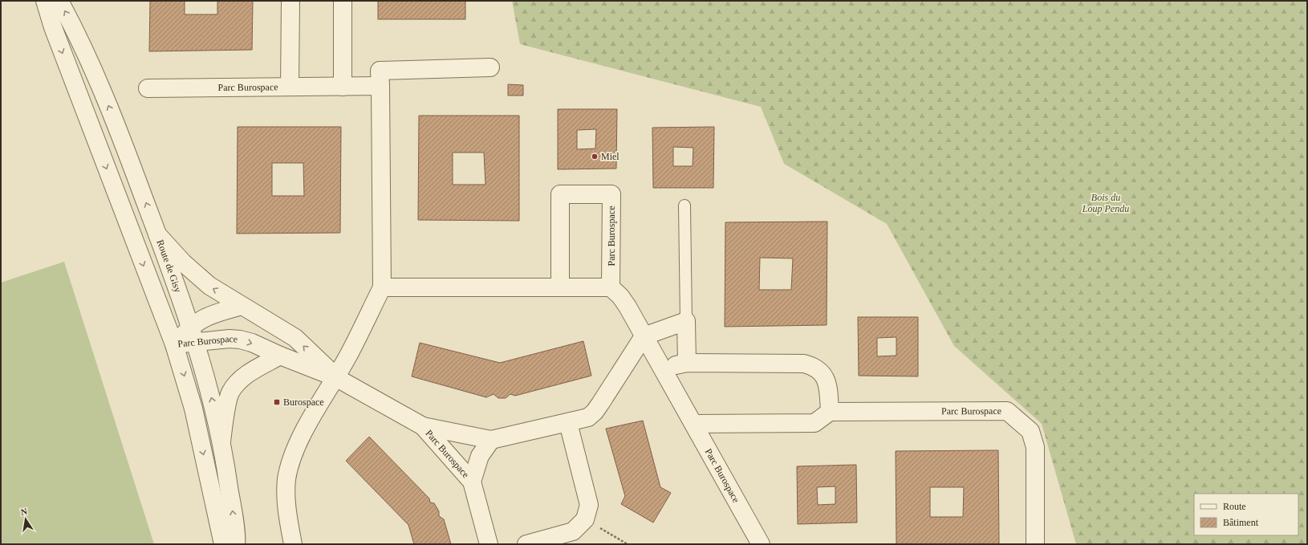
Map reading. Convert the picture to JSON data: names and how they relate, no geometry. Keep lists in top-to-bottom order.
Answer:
{
  "streets": {
    "street": ["Parc Burospace", "Route de Gisy"]
  },
  "crossings": [
    ["Parc Burospace", "Route de Gisy"]
  ],
  "parks": ["Bois du Loup Pendu"],
  "places": {
    "other": ["Miel"],
    "transit": ["Burospace"]
  },
  "legend": ["Route", "Bâtiment"],
  "north": "top"
}
